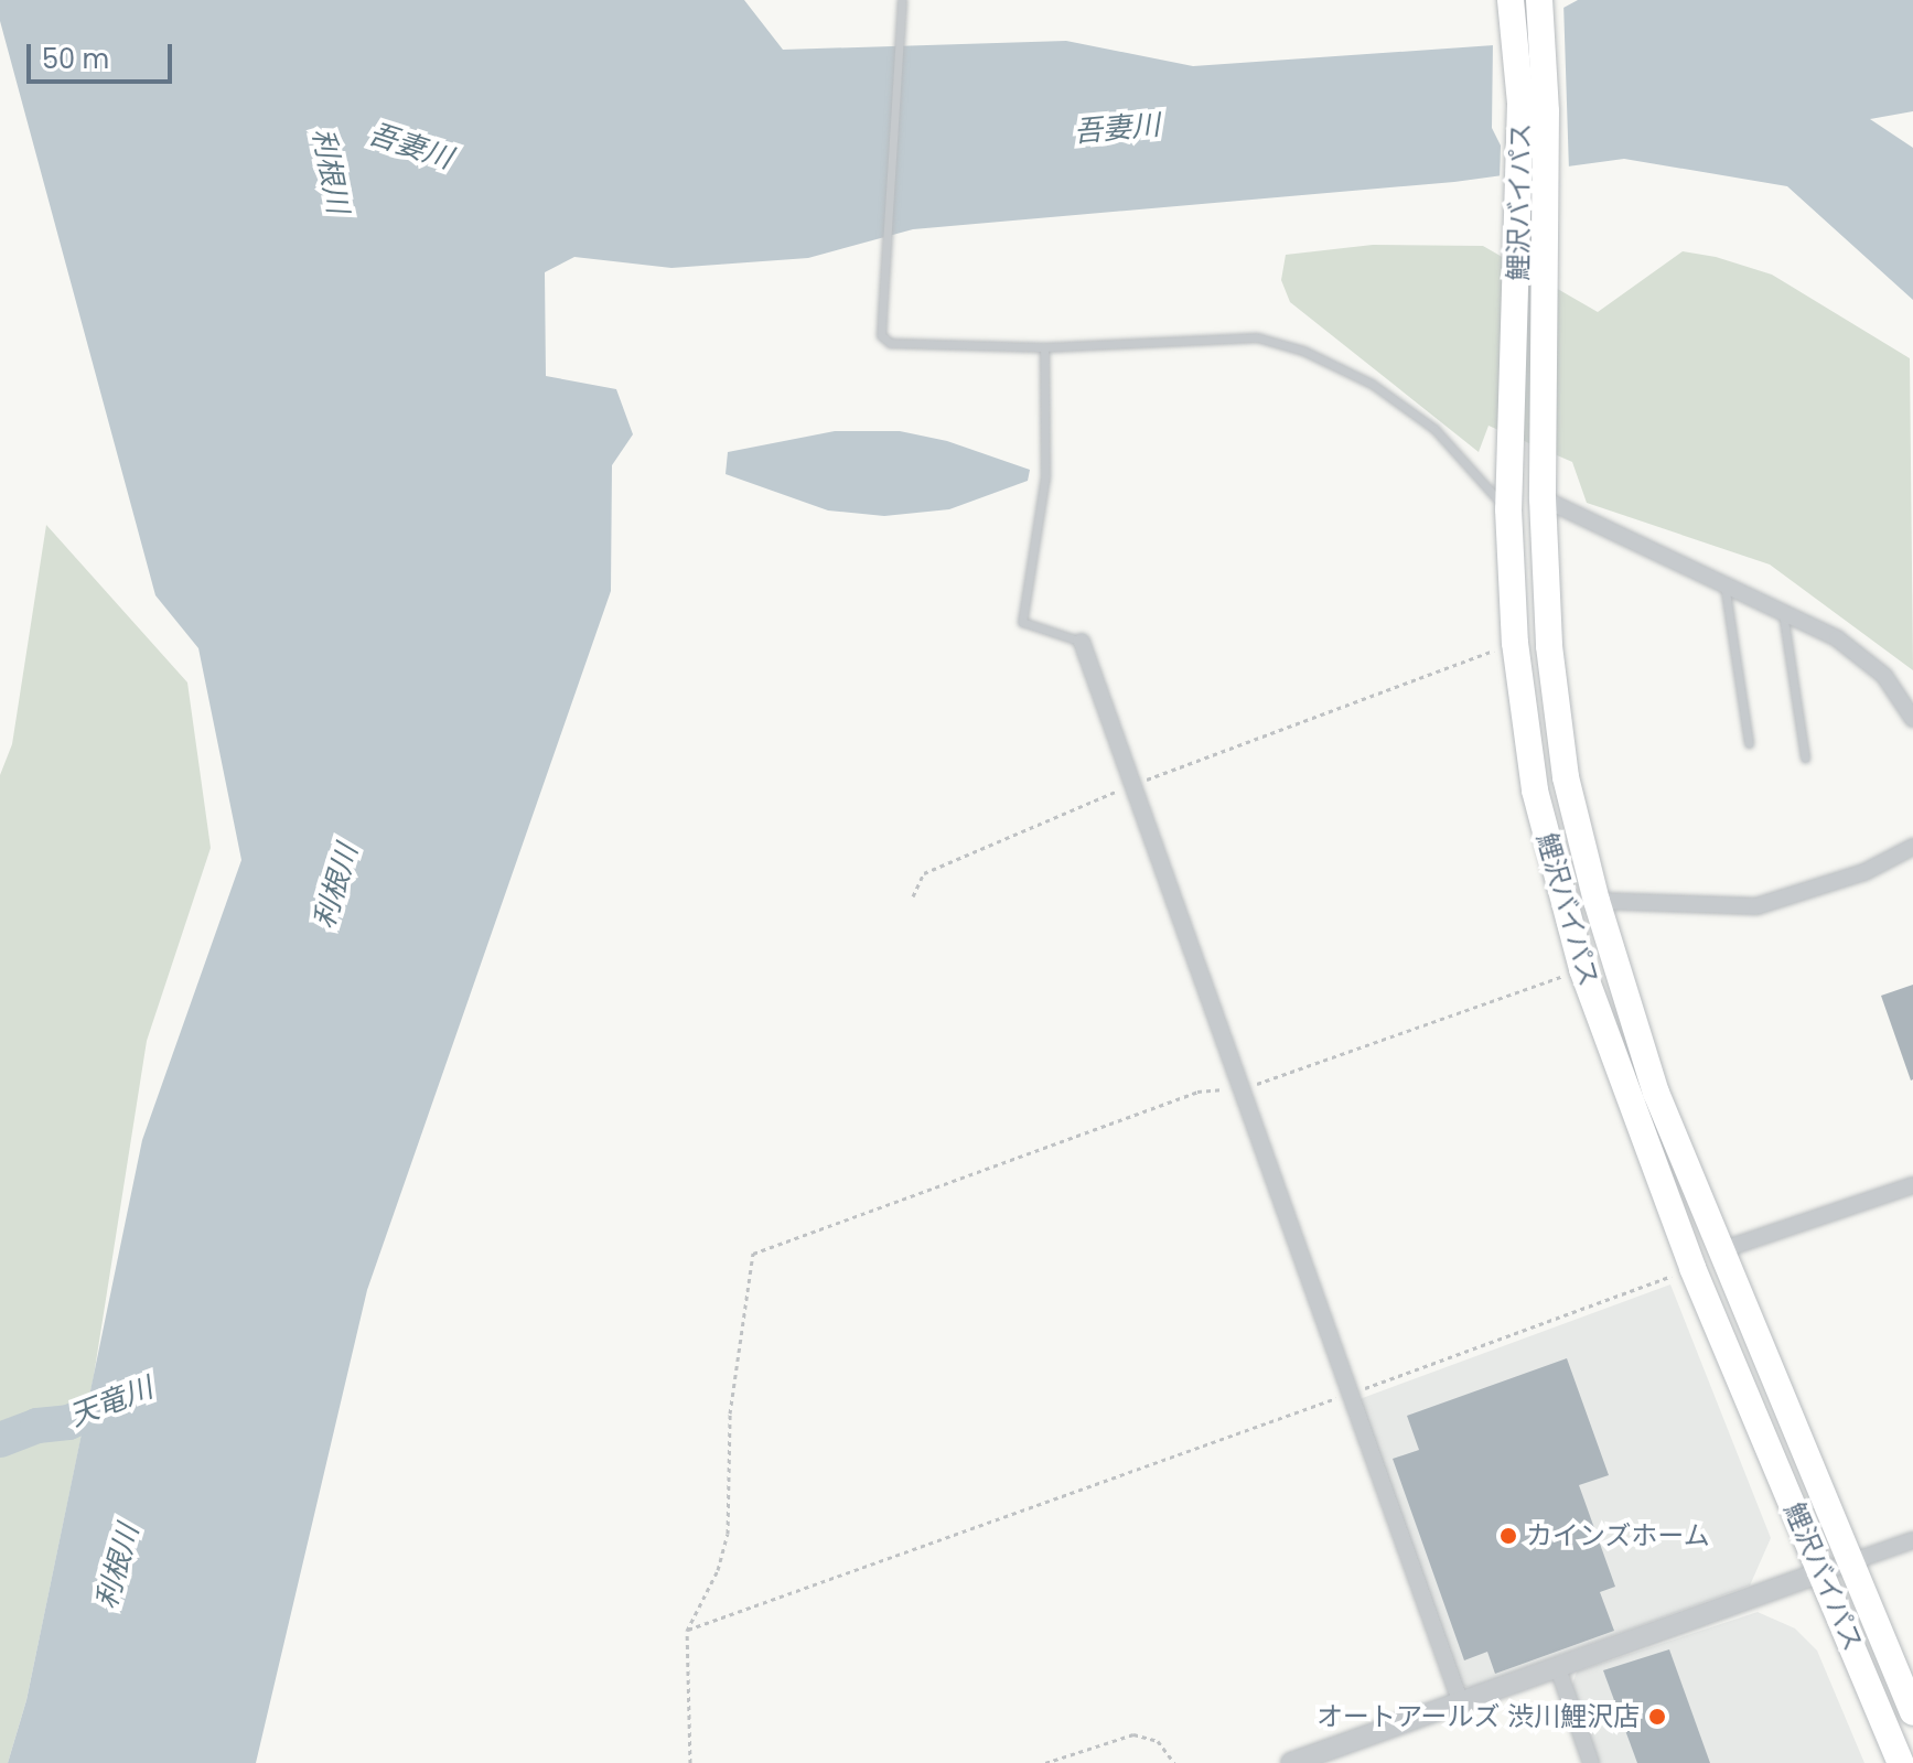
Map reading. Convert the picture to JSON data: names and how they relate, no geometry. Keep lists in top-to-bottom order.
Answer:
{
  "streets": {
    "highway": ["鯉沢バイパス"]
  },
  "water": ["吾妻川", "利根川", "天竜川"],
  "places": ["カインズホーム", "オートアールズ 渋川鯉沢店"],
  "scale_bar": "50 m"
}
